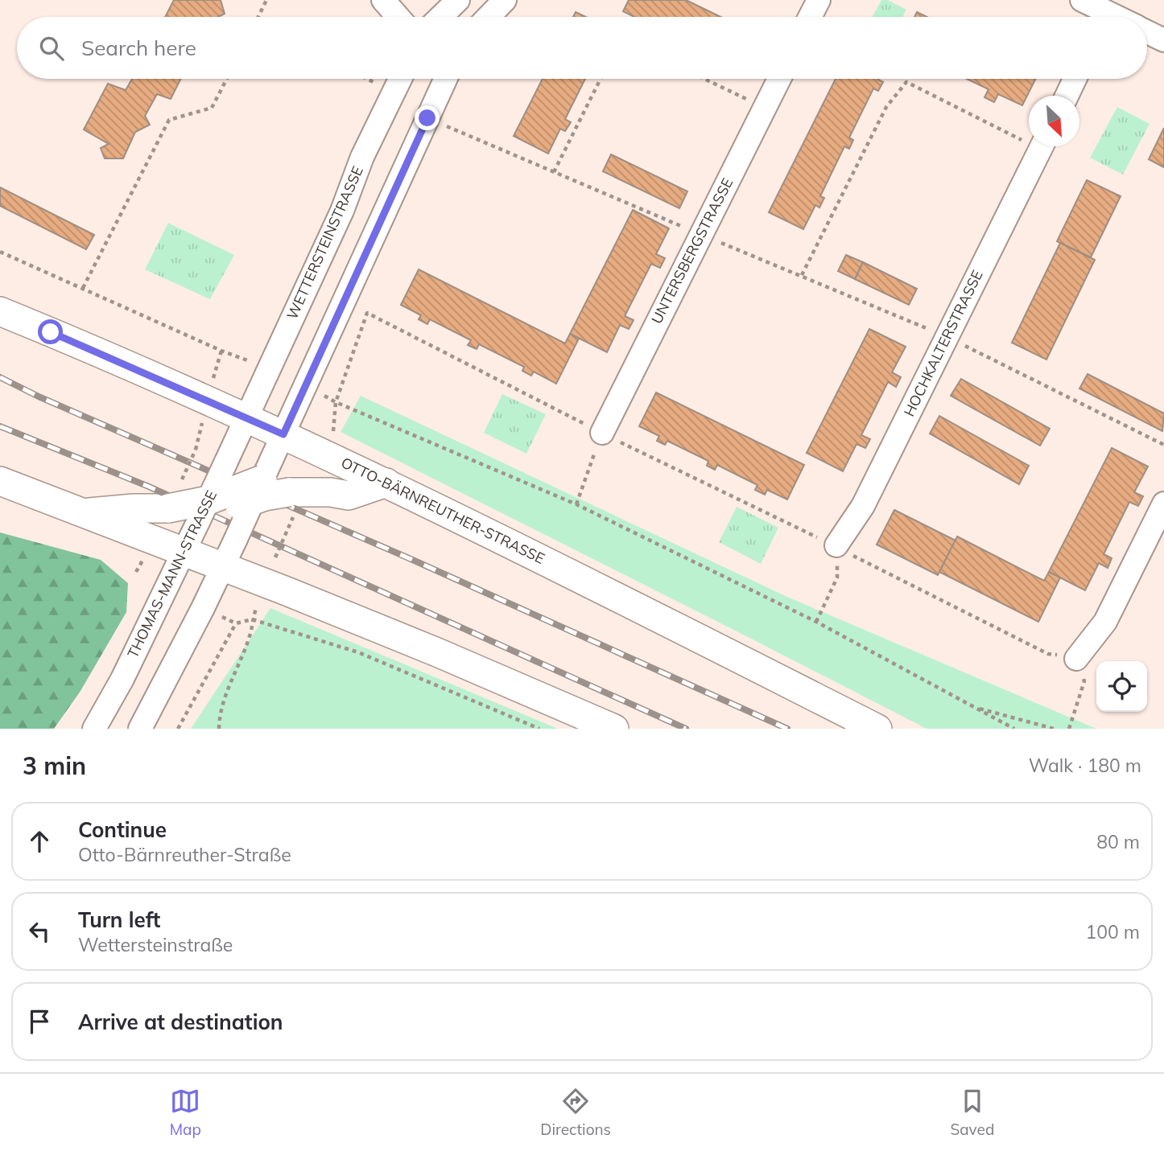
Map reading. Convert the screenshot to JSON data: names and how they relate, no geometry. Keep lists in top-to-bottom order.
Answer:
{
  "streets": {
    "main road": ["OTTO-BÄRNREUTHER-STRASSE"],
    "street": [
      "WETTERSTEINSTRASSE",
      "UNTERSBERGSTRASSE",
      "HOCHKALTERSTRASSE",
      "THOMAS-MANN-STRASSE"
    ]
  },
  "crossings": [
    ["WETTERSTEINSTRASSE", "OTTO-BÄRNREUTHER-STRASSE"],
    ["WETTERSTEINSTRASSE", "THOMAS-MANN-STRASSE"],
    ["OTTO-BÄRNREUTHER-STRASSE", "THOMAS-MANN-STRASSE"]
  ],
  "north": "bottom right",
  "page": {
    "search": "Search here",
    "heading": ["3 min", "Walk · 180 m"],
    "list": [
      ["Continue", "Otto-Bärnreuther-Straße", "80 m"],
      ["Turn left", "Wettersteinstraße", "100 m"],
      "Arrive at destination"
    ],
    "nav": ["Map", "Directions", "Saved"]
  }
}
